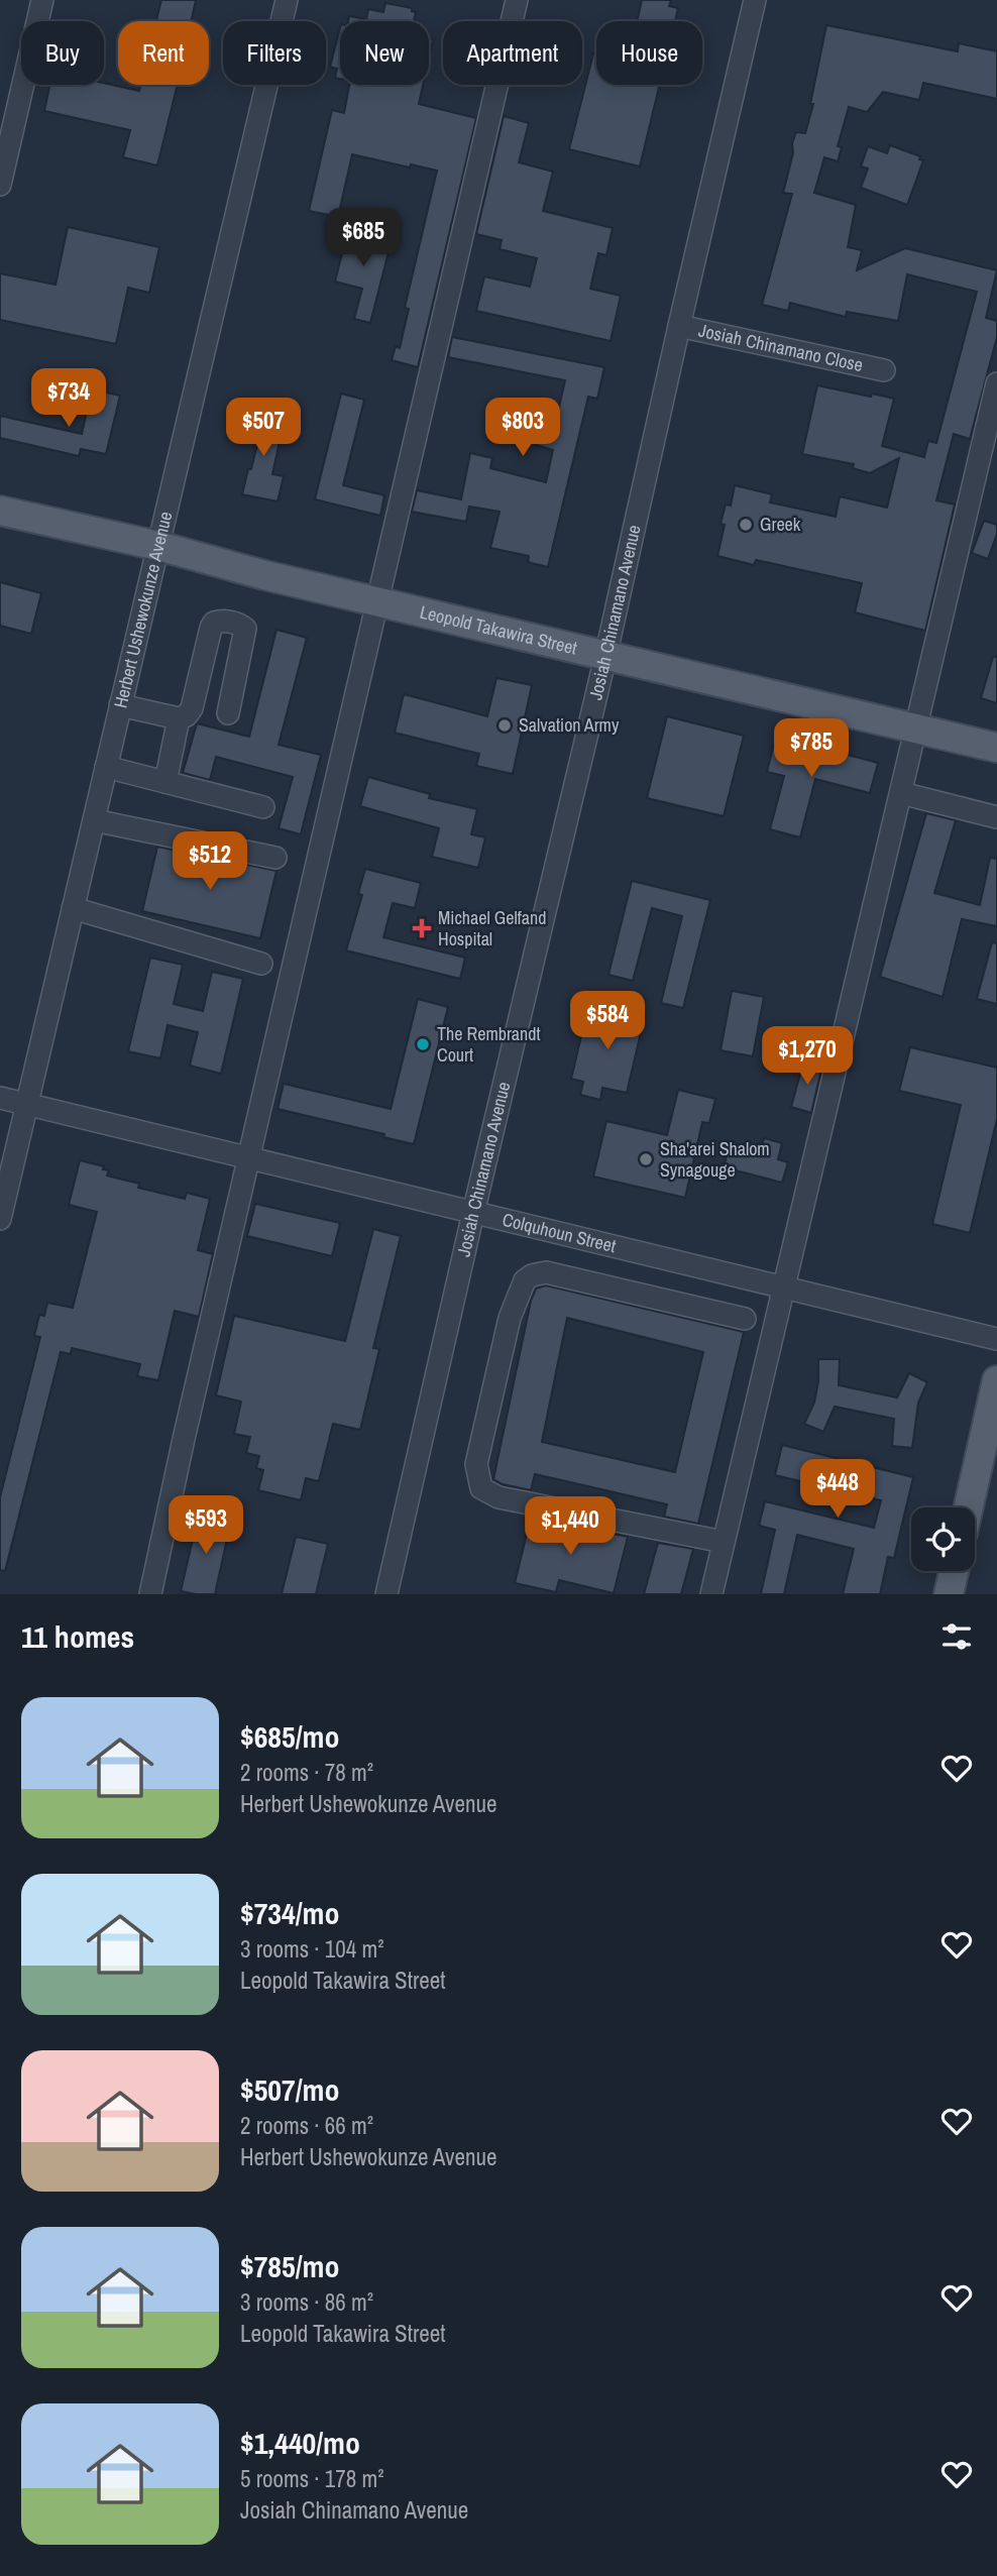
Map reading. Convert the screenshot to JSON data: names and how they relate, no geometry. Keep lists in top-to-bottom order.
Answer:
{
  "streets": {
    "main road": ["Leopold Takawira Street"],
    "street": [
      "Josiah Chinamano Close",
      "Herbert Ushewokunze Avenue",
      "Josiah Chinamano Avenue",
      "Colquhoun Street"
    ]
  },
  "crossings": [
    ["Josiah Chinamano Close", "Josiah Chinamano Avenue"],
    ["Herbert Ushewokunze Avenue", "Leopold Takawira Street"],
    ["Herbert Ushewokunze Avenue", "Colquhoun Street"],
    ["Josiah Chinamano Avenue", "Leopold Takawira Street"],
    ["Josiah Chinamano Avenue", "Colquhoun Street"]
  ],
  "places": {
    "other": [
      "Greek",
      "Salvation Army",
      "The Rembrandt Court",
      "Sha'arei Shalom Synagouge"
    ],
    "health": ["Michael Gelfand Hospital"]
  },
  "page": {
    "chip": [
      "Buy",
      "Rent",
      "Filters",
      "New",
      "Apartment",
      "House"
    ],
    "price": [
      "$685",
      "$734",
      "$507",
      "$803",
      "$785",
      "$512",
      "$584",
      "$1,270",
      "$448",
      "$593",
      "$1,440"
    ],
    "heading": "11 homes",
    "list": [
      {
        "name": "$685/mo",
        "note": "2 rooms · 78 m² · Herbert Ushewokunze Avenue"
      },
      {
        "name": "$734/mo",
        "note": "3 rooms · 104 m² · Leopold Takawira Street"
      },
      {
        "name": "$507/mo",
        "note": "2 rooms · 66 m² · Herbert Ushewokunze Avenue"
      },
      {
        "name": "$785/mo",
        "note": "3 rooms · 86 m² · Leopold Takawira Street"
      },
      {
        "name": "$1,440/mo",
        "note": "5 rooms · 178 m² · Josiah Chinamano Avenue"
      }
    ]
  }
}
